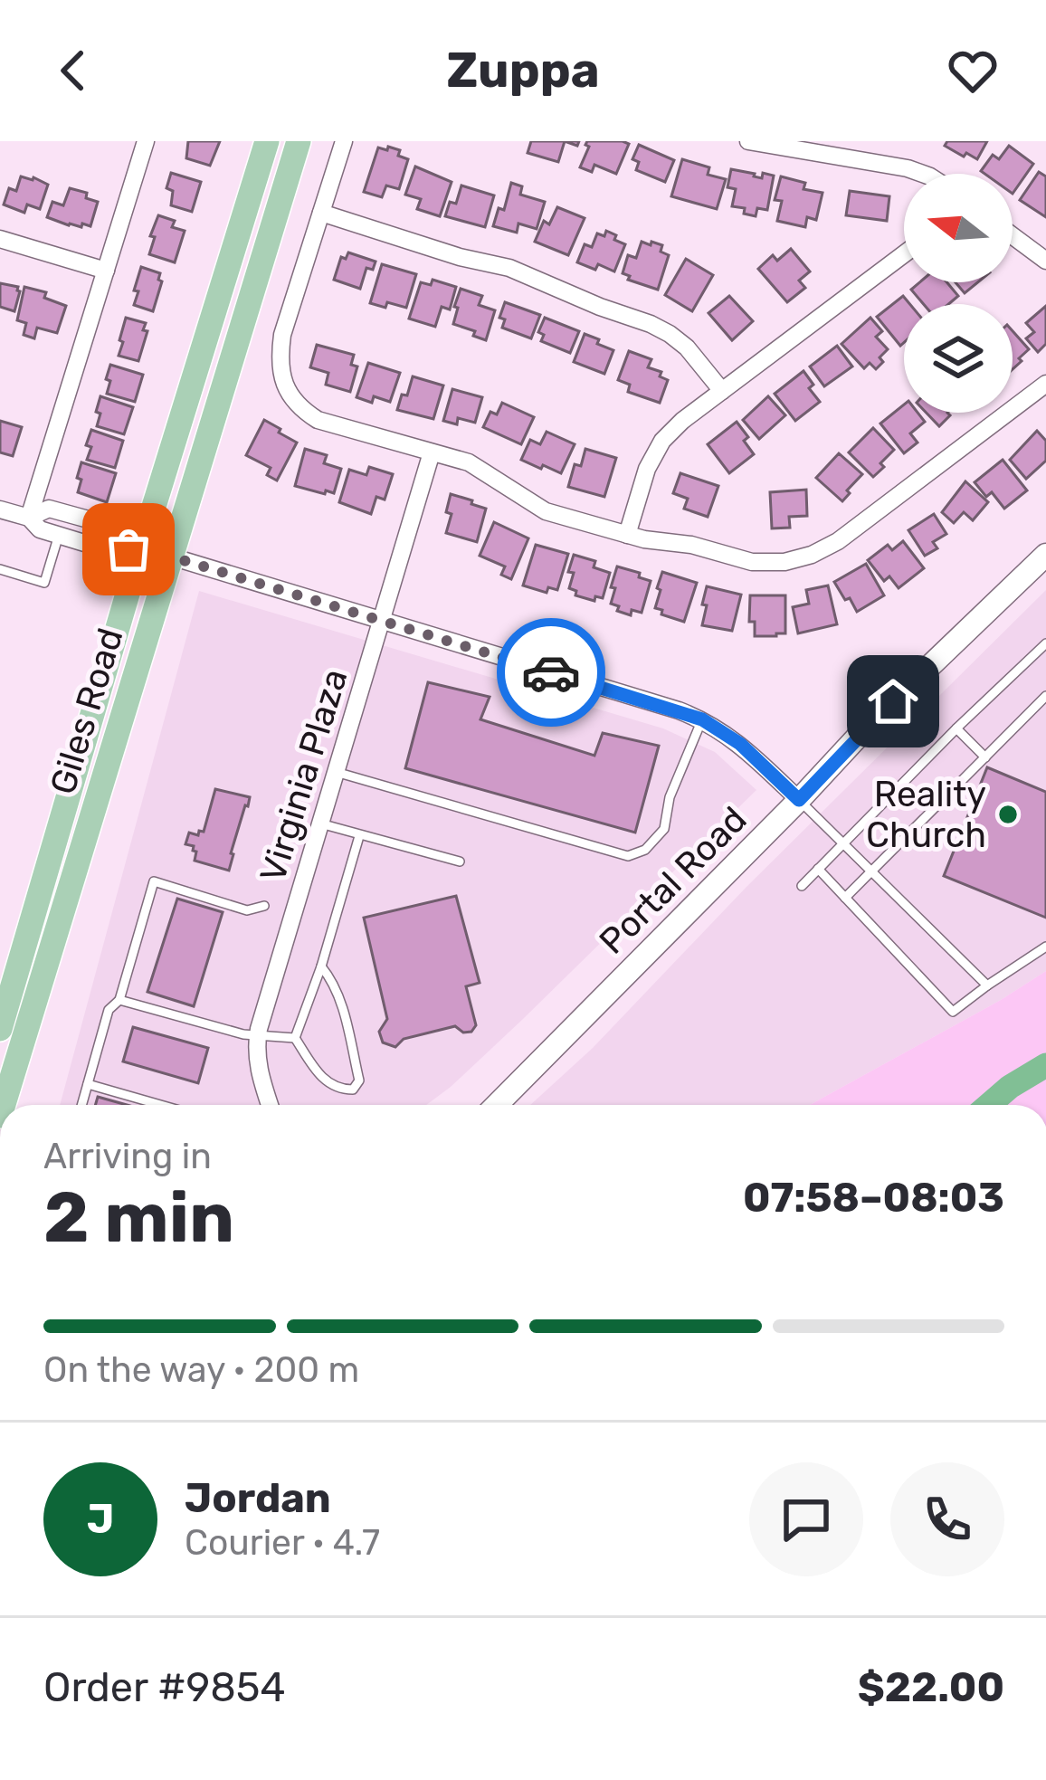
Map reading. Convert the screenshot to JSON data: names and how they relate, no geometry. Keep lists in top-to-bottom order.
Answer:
{
  "streets": {
    "main road": ["Giles Road", "Portal Road"],
    "street": ["Virginia Plaza"]
  },
  "places": ["Reality Church"],
  "north": "left",
  "page": {
    "header": "Zuppa",
    "heading": ["2 min", "Arriving in", "07:58–08:03"],
    "panel": [
      "Jordan",
      "Courier · 4.7",
      "Order #9854",
      "$22.00"
    ],
    "bar": "On the way · 200 m",
    "round": "J"
  }
}
